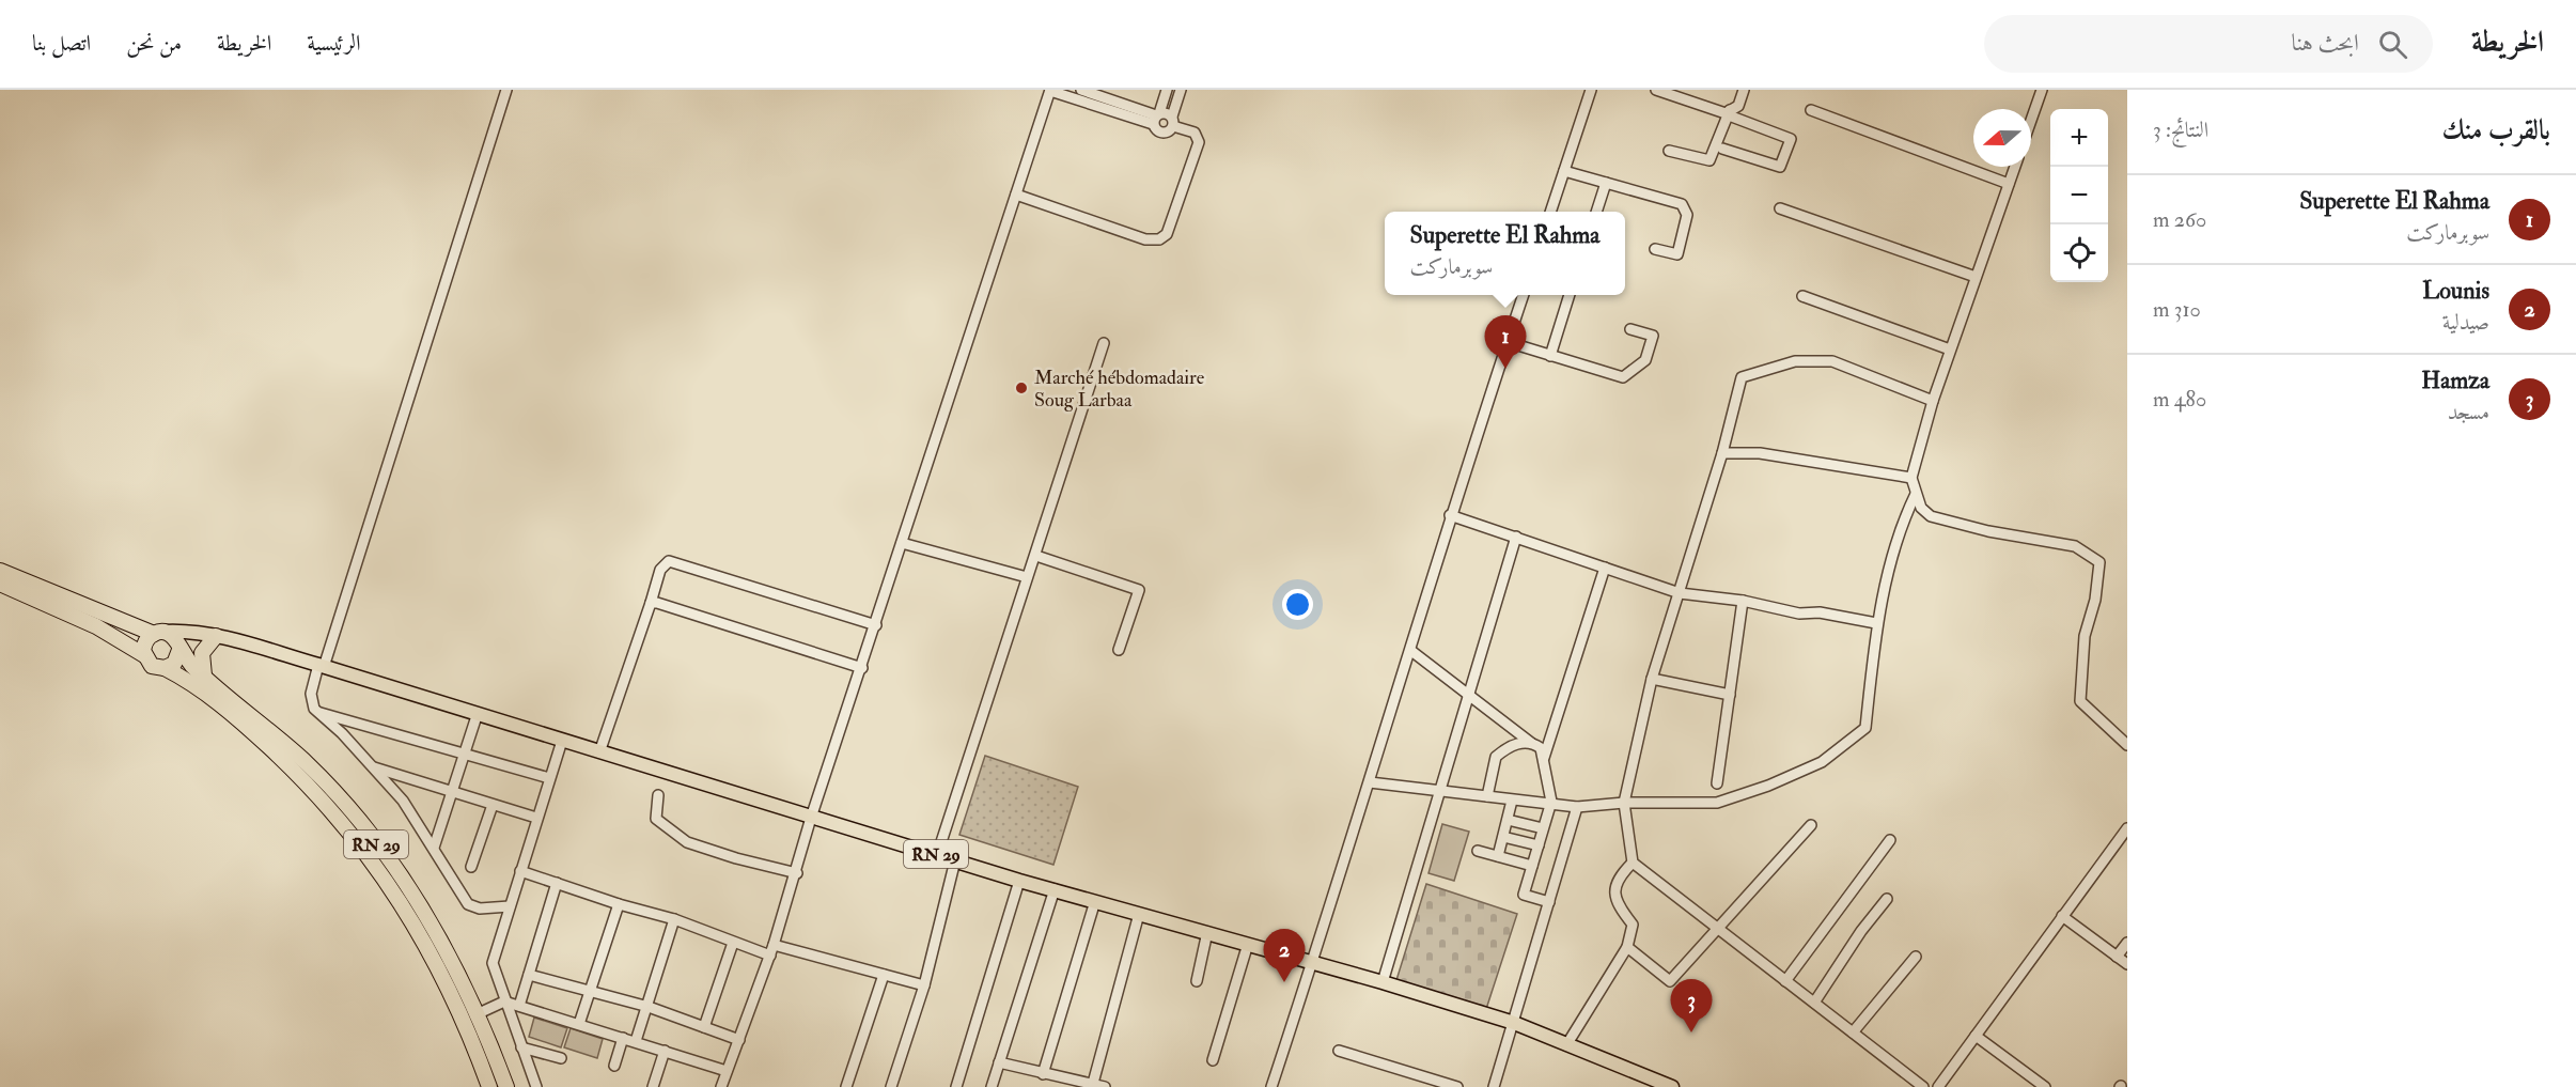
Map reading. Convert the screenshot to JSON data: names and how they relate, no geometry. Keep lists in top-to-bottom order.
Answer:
{
  "streets": {
    "highway": ["RN 29"]
  },
  "places": ["Marché hébdomadaire Soug Larbaa"],
  "north": "left",
  "page": {
    "header": "الخريطة",
    "search": "ابحث هنا",
    "nav": [
      "الرئيسية",
      "الخريطة",
      "من نحن",
      "اتصل بنا"
    ],
    "heading": ["بالقرب منك", "النتائج: 3"],
    "map_buttons": ["+", "−"],
    "list": [
      {
        "mark": "1",
        "name": "Superette El Rahma",
        "note": "سوبرماركت",
        "value": "260 m"
      },
      {
        "mark": "2",
        "name": "Lounis",
        "note": "صيدلية",
        "value": "310 m"
      },
      {
        "mark": "3",
        "name": "Hamza",
        "note": "مسجد",
        "value": "480 m"
      }
    ],
    "popup": ["Superette El Rahma", "سوبرماركت"],
    "pins": ["1", "2", "3"]
  }
}
